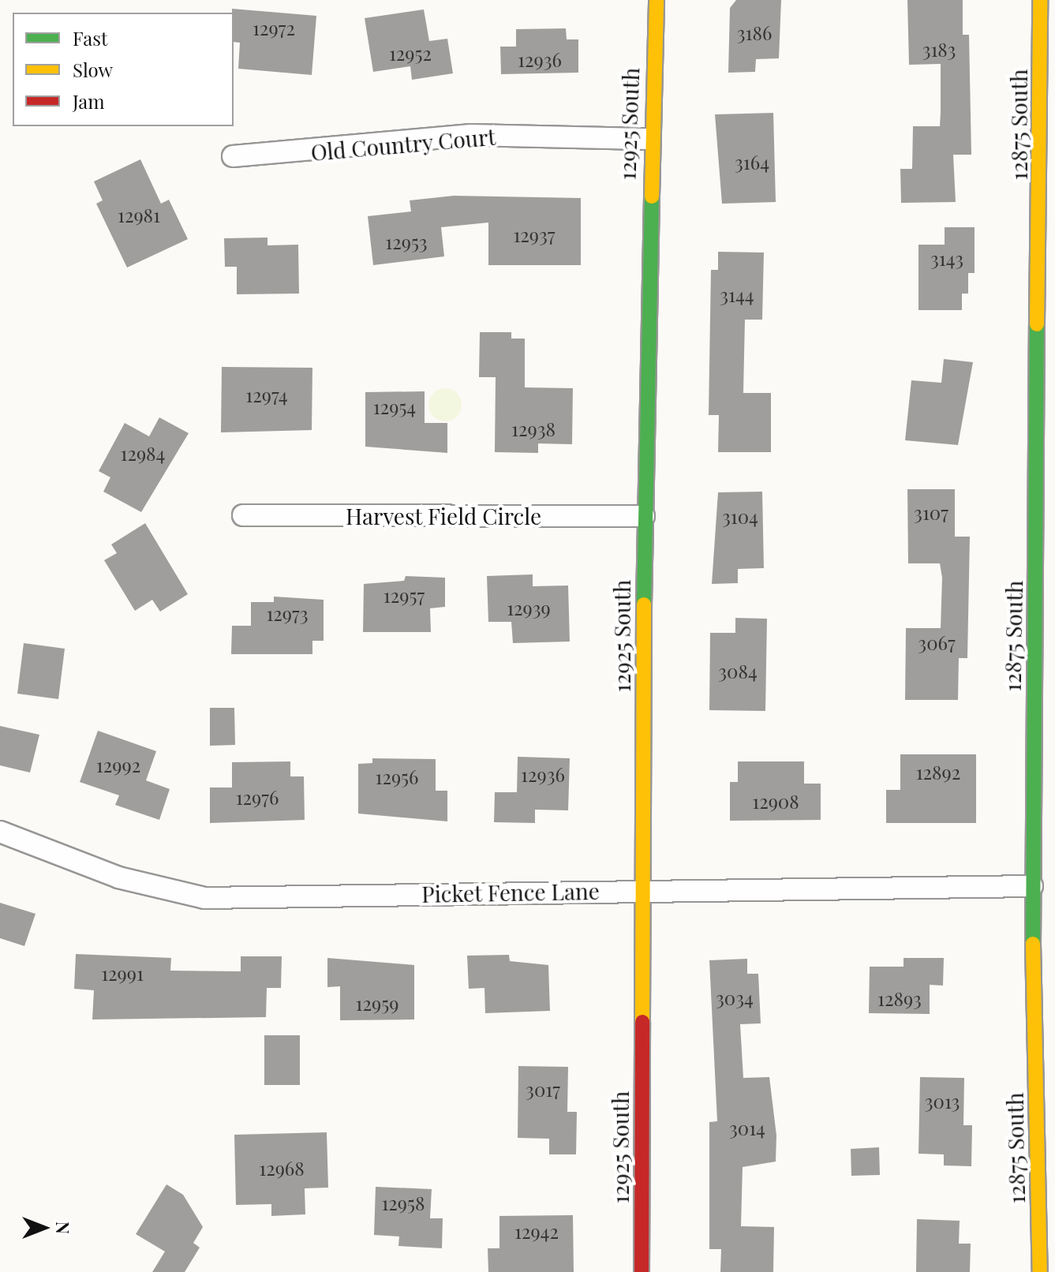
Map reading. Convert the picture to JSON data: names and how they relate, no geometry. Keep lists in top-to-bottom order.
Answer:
{
  "streets": {
    "street": [
      "12925 South",
      "12875 South",
      "Old Country Court",
      "Harvest Field Circle",
      "Picket Fence Lane"
    ]
  },
  "crossings": [
    ["12925 South", "Old Country Court"],
    ["12925 South", "Harvest Field Circle"],
    ["12925 South", "Picket Fence Lane"],
    ["12875 South", "Picket Fence Lane"]
  ],
  "house_numbers": [
    "12972",
    "3186",
    "3183",
    "12952",
    "12936",
    "3164",
    "12981",
    "12937",
    "12953",
    "3143",
    "3144",
    "12974",
    "12954",
    "12938",
    "12984",
    "3107",
    "3104",
    "12957",
    "12939",
    "12973",
    "3067",
    "3084",
    "12992",
    "12892",
    "12936",
    "12956",
    "12976",
    "12908",
    "12991",
    "3034",
    "12893",
    "12959",
    "3017",
    "3013",
    "3014",
    "12968",
    "12958",
    "12942"
  ],
  "legend": ["Fast", "Slow", "Jam"],
  "north": "right"
}
